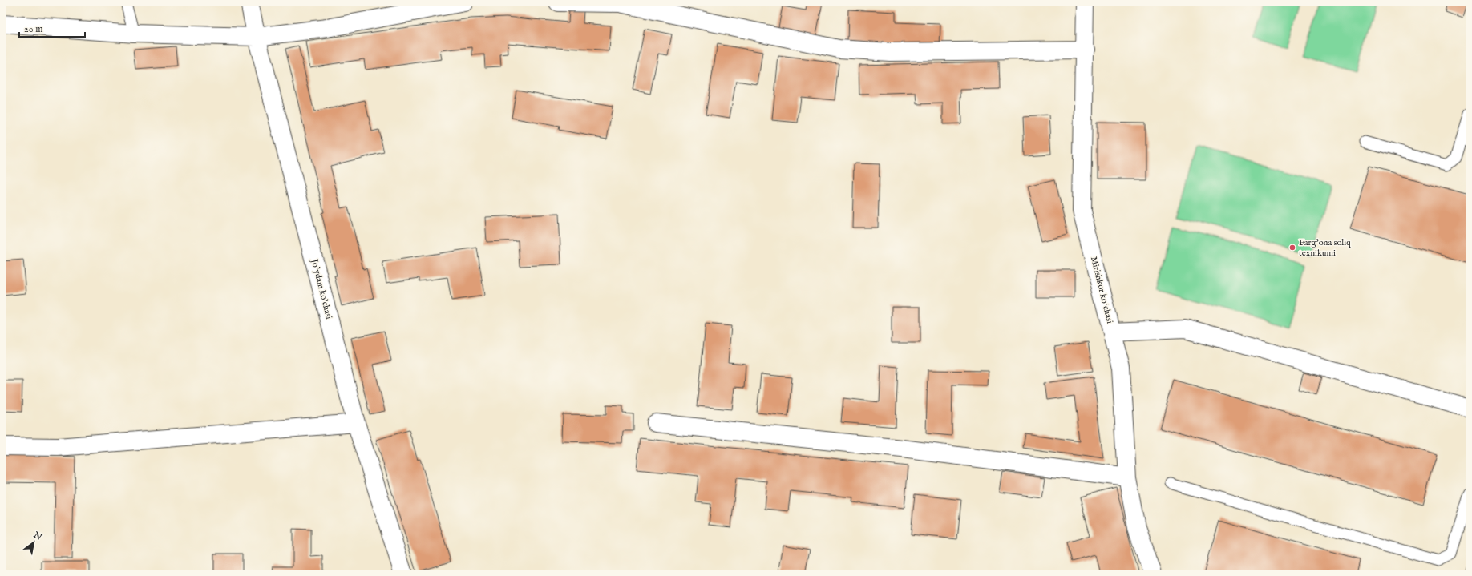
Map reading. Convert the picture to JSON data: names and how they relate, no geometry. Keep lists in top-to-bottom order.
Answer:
{
  "streets": {
    "street": ["Jo'ydam ko'chasi", "Mirishkor koʻchasi"]
  },
  "places": ["Farg'ona soliq texnikumi"],
  "scale_bar": "20 m",
  "north": "top right"
}
